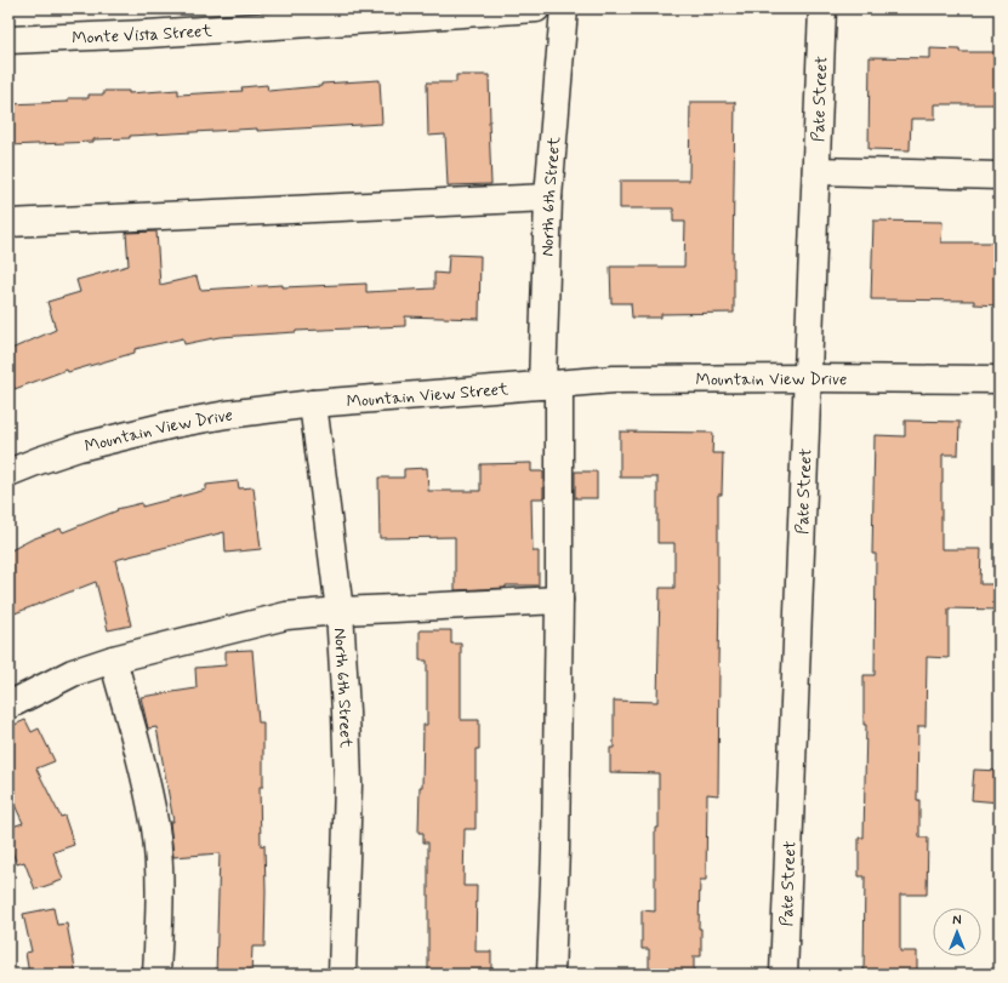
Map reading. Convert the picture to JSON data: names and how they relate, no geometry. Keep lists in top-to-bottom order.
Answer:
{
  "streets": {
    "street": [
      "Monte Vista Street",
      "Pate Street",
      "North 6th Street",
      "Mountain View Drive",
      "Mountain View Street"
    ]
  },
  "crossings": [
    ["Pate Street", "Mountain View Drive"],
    ["North 6th Street", "Mountain View Drive"],
    ["North 6th Street", "Mountain View Street"],
    ["Mountain View Drive", "Mountain View Street"]
  ],
  "north": "top"
}
